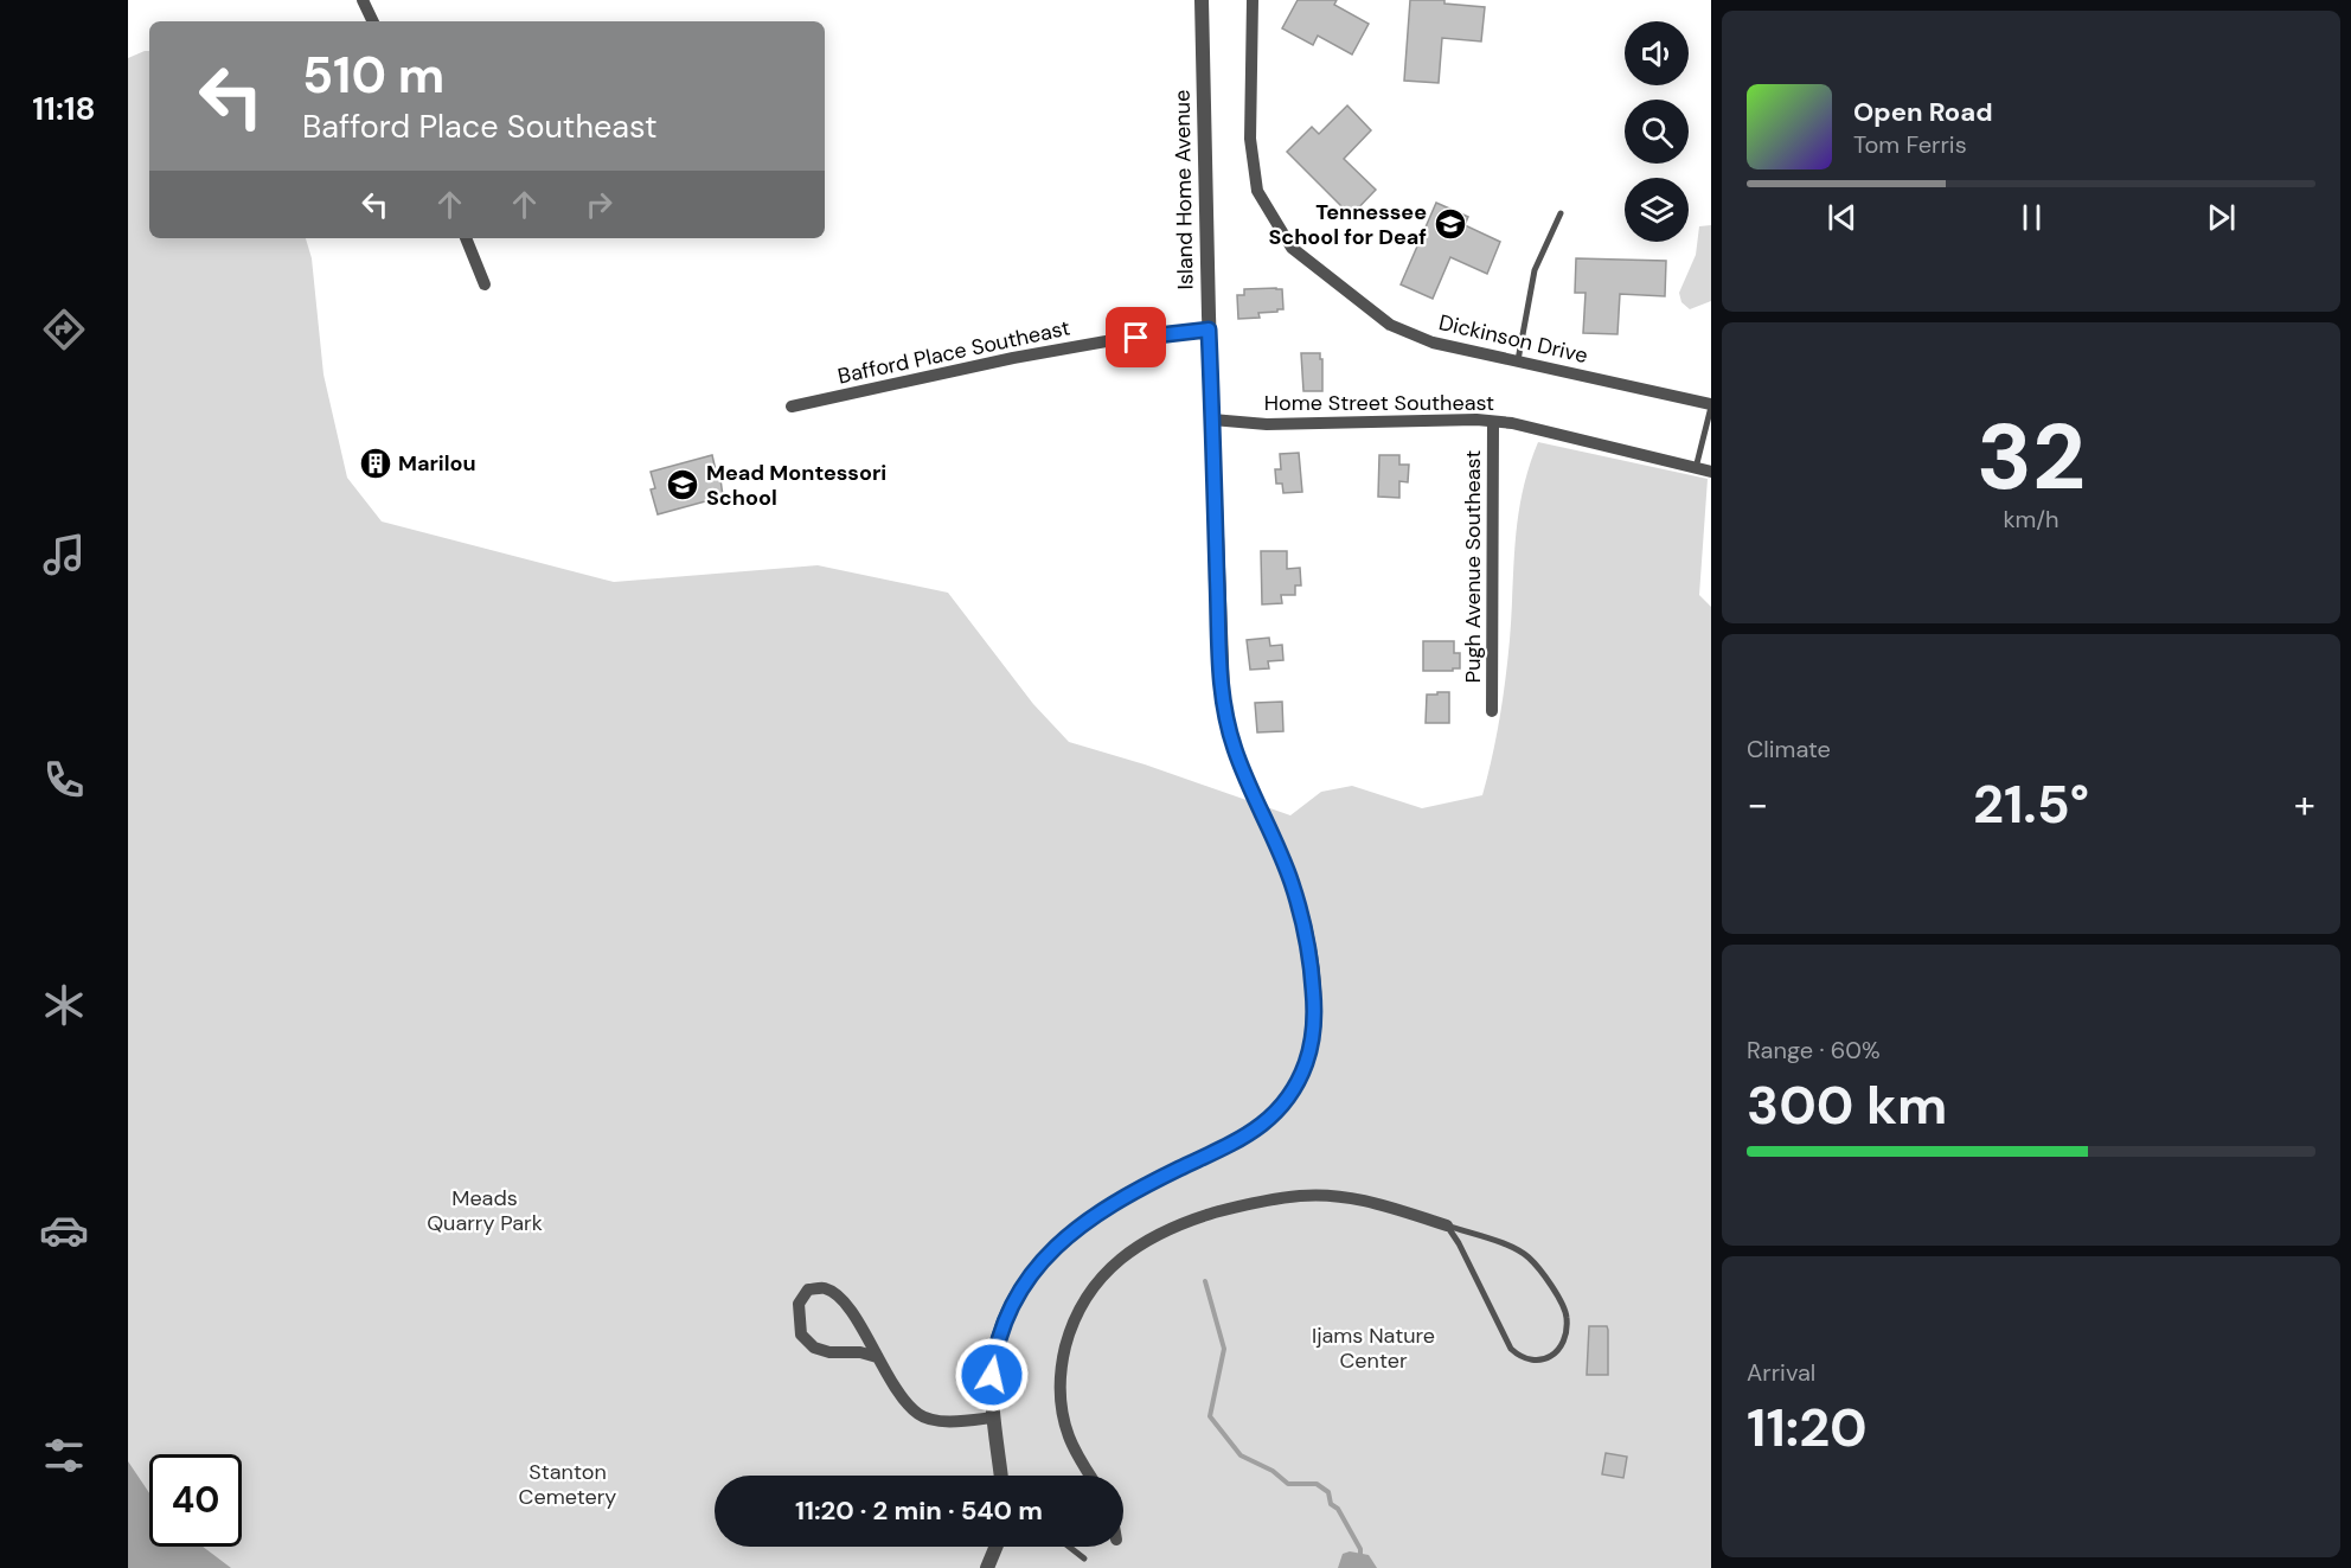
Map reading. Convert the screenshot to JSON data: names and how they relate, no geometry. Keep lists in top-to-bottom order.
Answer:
{
  "streets": {
    "street": [
      "Island Home Avenue",
      "Dickinson Drive",
      "Bafford Place Southeast",
      "Home Street Southeast",
      "Pugh Avenue Southeast"
    ]
  },
  "crossings": [
    ["Island Home Avenue", "Bafford Place Southeast"],
    ["Island Home Avenue", "Home Street Southeast"],
    ["Home Street Southeast", "Pugh Avenue Southeast"]
  ],
  "parks": ["Meads Quarry Park", "Ijams Nature Center", "Stanton Cemetery"],
  "places": {
    "school or university": ["Tennessee School for Deaf", "Mead Montessori School"],
    "building": ["Marilou"]
  },
  "page": {
    "tabs": "11:18",
    "turn": ["510 m", "Bafford Place Southeast"],
    "song": ["Open Road", "Tom Ferris"],
    "tile": [
      ["32", "km/h"],
      "Climate",
      ["Range · 60%", "300 km"],
      ["Arrival", "11:20"]
    ],
    "heat": ["−", "21.5°", "+"],
    "limit": "40",
    "trip": "11:20 · 2 min · 540 m"
  }
}
